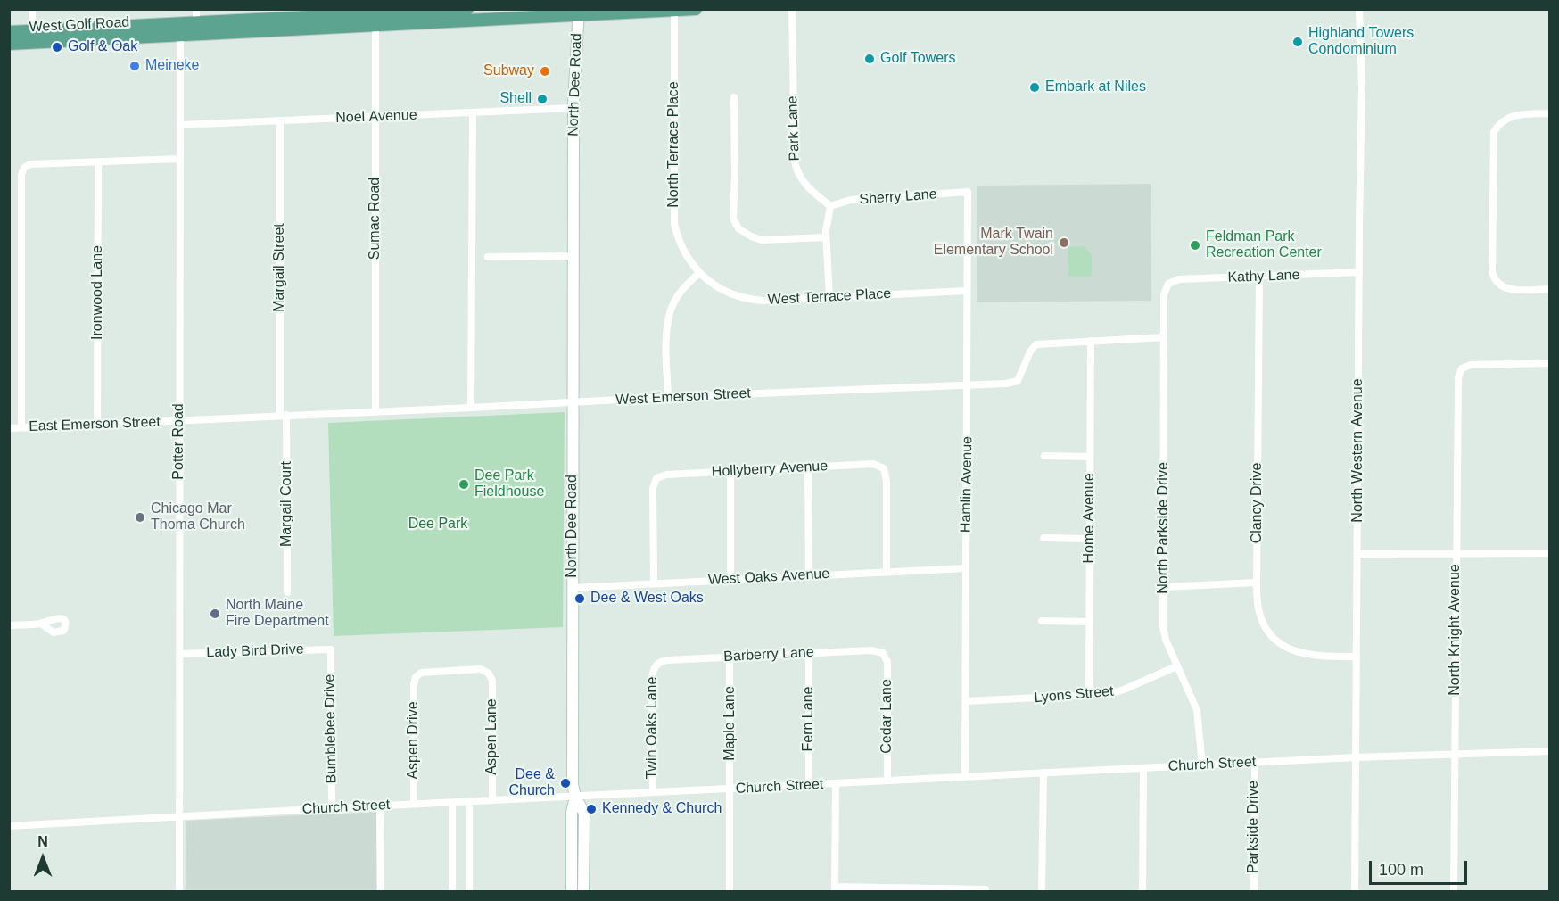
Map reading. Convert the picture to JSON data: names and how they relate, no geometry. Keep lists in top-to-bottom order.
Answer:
{
  "streets": {
    "main road": ["West Golf Road"],
    "street": [
      "North Dee Road",
      "Noel Avenue",
      "Park Lane",
      "North Terrace Place",
      "Sherry Lane",
      "Sumac Road",
      "Margail Street",
      "Kathy Lane",
      "Ironwood Lane",
      "West Terrace Place",
      "West Emerson Street",
      "East Emerson Street",
      "Potter Road",
      "North Western Avenue",
      "Hollyberry Avenue",
      "Hamlin Avenue",
      "Clancy Drive",
      "Margail Court",
      "Home Avenue",
      "North Parkside Drive",
      "West Oaks Avenue",
      "North Knight Avenue",
      "Lady Bird Drive",
      "Barberry Lane",
      "Lyons Street",
      "Cedar Lane",
      "Fern Lane",
      "Maple Lane",
      "Twin Oaks Lane",
      "Bumblebee Drive",
      "Aspen Lane",
      "Aspen Drive",
      "Church Street",
      "Parkside Drive"
    ]
  },
  "crossings": [
    ["West Golf Road", "North Dee Road"],
    ["West Golf Road", "North Terrace Place"],
    ["West Golf Road", "Sumac Road"],
    ["West Golf Road", "Potter Road"],
    ["North Dee Road", "Noel Avenue"],
    ["North Dee Road", "West Emerson Street"],
    ["North Dee Road", "West Oaks Avenue"],
    ["North Dee Road", "Church Street"],
    ["Noel Avenue", "Sumac Road"],
    ["Noel Avenue", "Margail Street"],
    ["Noel Avenue", "Potter Road"],
    ["Park Lane", "Sherry Lane"],
    ["North Terrace Place", "West Terrace Place"],
    ["Sherry Lane", "Hamlin Avenue"],
    ["Sumac Road", "West Emerson Street"],
    ["Margail Street", "West Emerson Street"],
    ["Margail Street", "Margail Court"],
    ["Kathy Lane", "North Western Avenue"],
    ["Kathy Lane", "Clancy Drive"],
    ["Kathy Lane", "North Parkside Drive"],
    ["Ironwood Lane", "East Emerson Street"],
    ["West Terrace Place", "Hamlin Avenue"],
    ["West Emerson Street", "East Emerson Street"],
    ["West Emerson Street", "Potter Road"],
    ["West Emerson Street", "Hamlin Avenue"],
    ["West Emerson Street", "Margail Court"],
    ["West Emerson Street", "Home Avenue"],
    ["West Emerson Street", "North Parkside Drive"],
    ["East Emerson Street", "Potter Road"],
    ["Potter Road", "Lady Bird Drive"],
    ["Potter Road", "Church Street"],
    ["North Western Avenue", "Clancy Drive"],
    ["North Western Avenue", "Church Street"],
    ["Hollyberry Avenue", "West Oaks Avenue"],
    ["Hamlin Avenue", "West Oaks Avenue"],
    ["Hamlin Avenue", "Lyons Street"],
    ["Hamlin Avenue", "Church Street"],
    ["Home Avenue", "Lyons Street"],
    ["North Parkside Drive", "Lyons Street"],
    ["North Parkside Drive", "Church Street"],
    ["North Knight Avenue", "Church Street"],
    ["Lady Bird Drive", "Bumblebee Drive"],
    ["Barberry Lane", "Cedar Lane"],
    ["Barberry Lane", "Fern Lane"],
    ["Barberry Lane", "Maple Lane"],
    ["Barberry Lane", "Twin Oaks Lane"],
    ["Cedar Lane", "Church Street"],
    ["Fern Lane", "Church Street"],
    ["Maple Lane", "Church Street"],
    ["Twin Oaks Lane", "Church Street"],
    ["Bumblebee Drive", "Church Street"],
    ["Aspen Lane", "Aspen Drive"],
    ["Aspen Lane", "Church Street"],
    ["Aspen Drive", "Church Street"],
    ["Church Street", "Parkside Drive"]
  ],
  "parks": ["Dee Park"],
  "places": [
    "Highland Towers Condominium",
    "Golf & Oak",
    "Golf Towers",
    "Meineke",
    "Subway",
    "Embark at Niles",
    "Shell",
    "Mark Twain Elementary School",
    "Feldman Park Recreation Center",
    "Dee Park Fieldhouse",
    "Chicago Mar Thoma Church",
    "Dee & West Oaks",
    "North Maine Fire Department",
    "Dee & Church",
    "Kennedy & Church"
  ],
  "scale_bar": "100 m",
  "north": "top"
}
